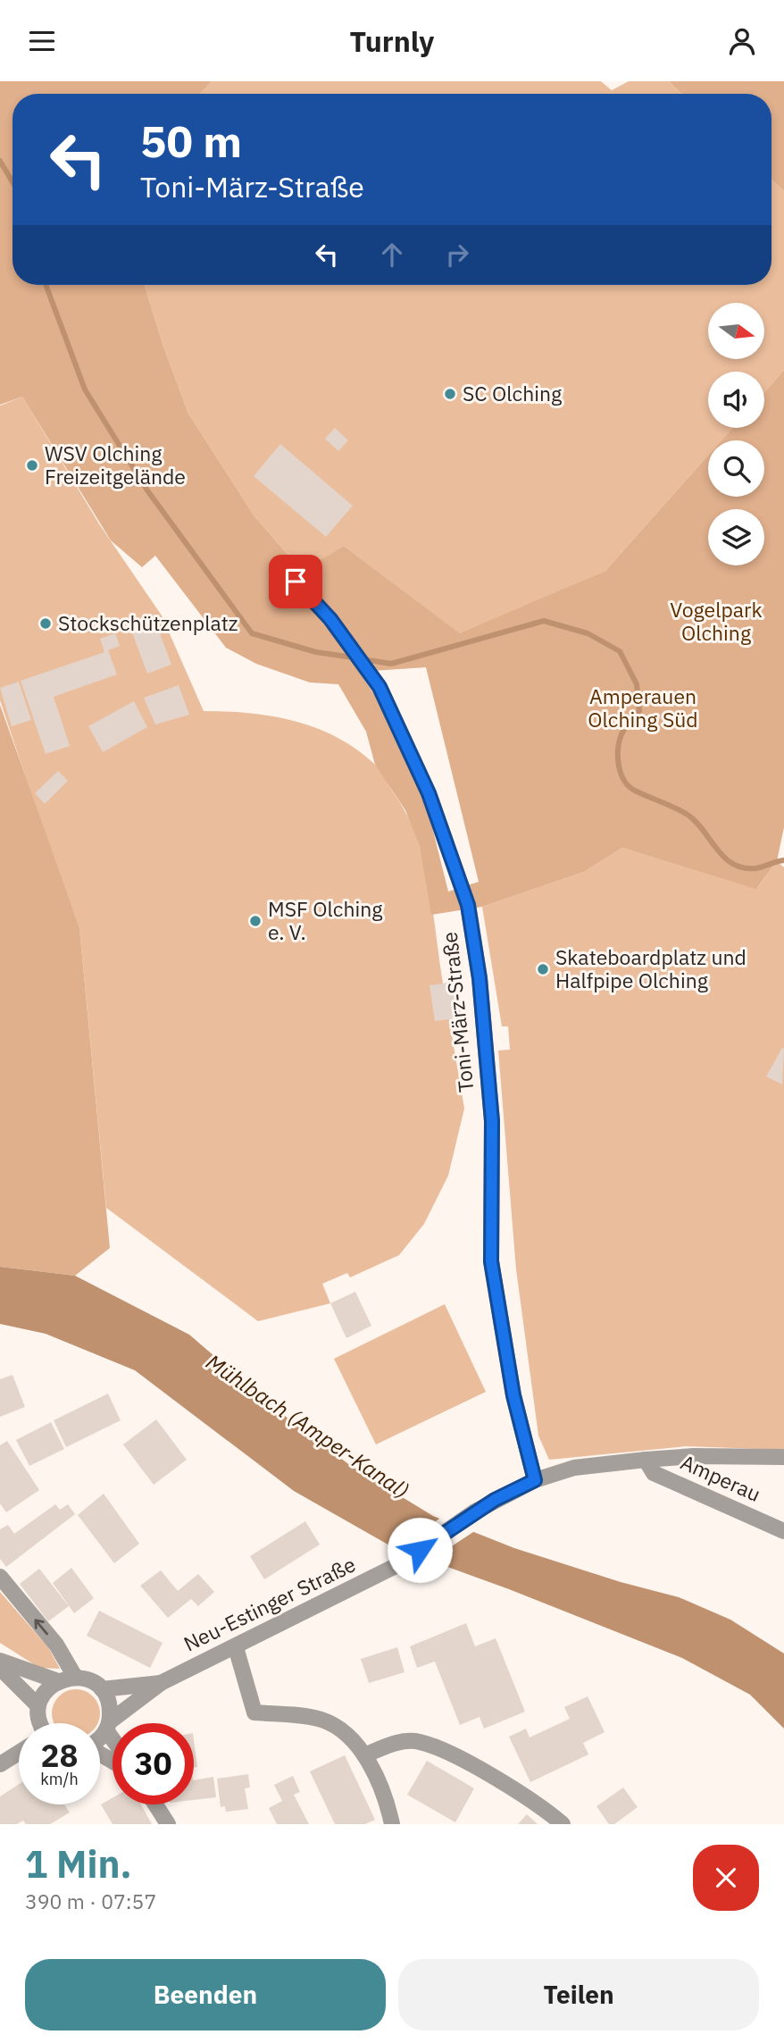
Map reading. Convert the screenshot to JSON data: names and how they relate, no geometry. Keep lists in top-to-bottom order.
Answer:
{
  "streets": {
    "street": ["Toni-März-Straße", "Amperau", "Neu-Estinger Straße"]
  },
  "crossings": [
    ["Toni-März-Straße", "Neu-Estinger Straße"],
    ["Amperau", "Neu-Estinger Straße"]
  ],
  "water": ["Mühlbach (Amper-Kanal)"],
  "parks": ["Vogelpark Olching", "Amperauen Olching Süd"],
  "places": [
    "SC Olching",
    "WSV Olching Freizeitgelände",
    "Stockschützenplatz",
    "MSF Olching e. V.",
    "Skateboardplatz und Halfpipe Olching"
  ],
  "north": "right",
  "page": {
    "header": "Turnly",
    "turn": ["50 m", "Toni-März-Straße"],
    "speed": "28 km/h",
    "limit": "30",
    "heading": ["1 Min.", "390 m · 07:57"],
    "buttons": ["Beenden", "Teilen"]
  }
}
